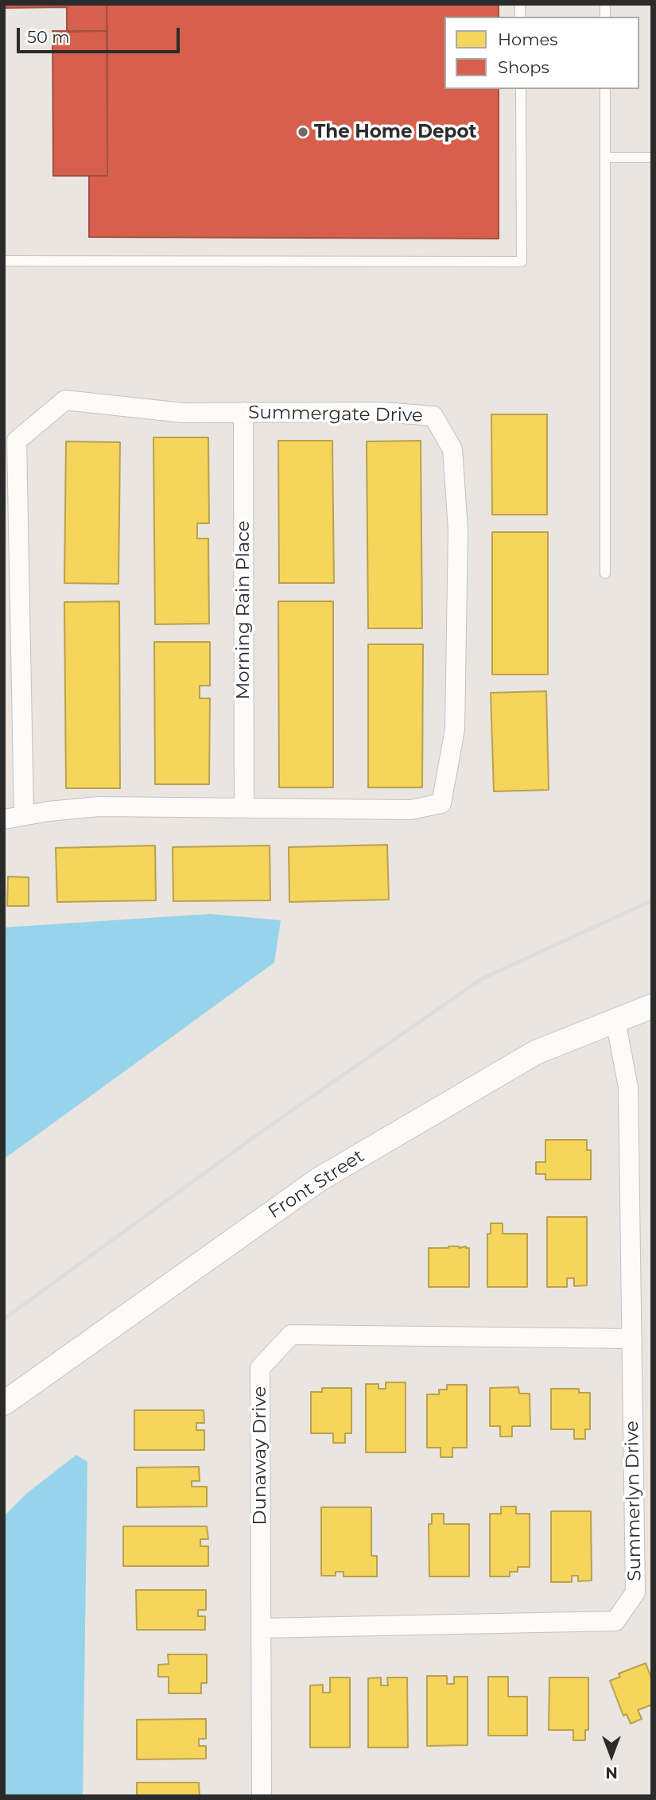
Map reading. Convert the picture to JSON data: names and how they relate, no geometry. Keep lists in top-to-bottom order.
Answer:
{
  "streets": {
    "street": [
      "Summergate Drive",
      "Morning Rain Place",
      "Front Street",
      "Dunaway Drive",
      "Summerlyn Drive"
    ]
  },
  "crossings": [
    ["Summergate Drive", "Morning Rain Place"],
    ["Front Street", "Summerlyn Drive"],
    ["Dunaway Drive", "Summerlyn Drive"]
  ],
  "places": ["The Home Depot"],
  "legend": ["Homes", "Shops"],
  "scale_bar": "50 m",
  "north": "bottom"
}
